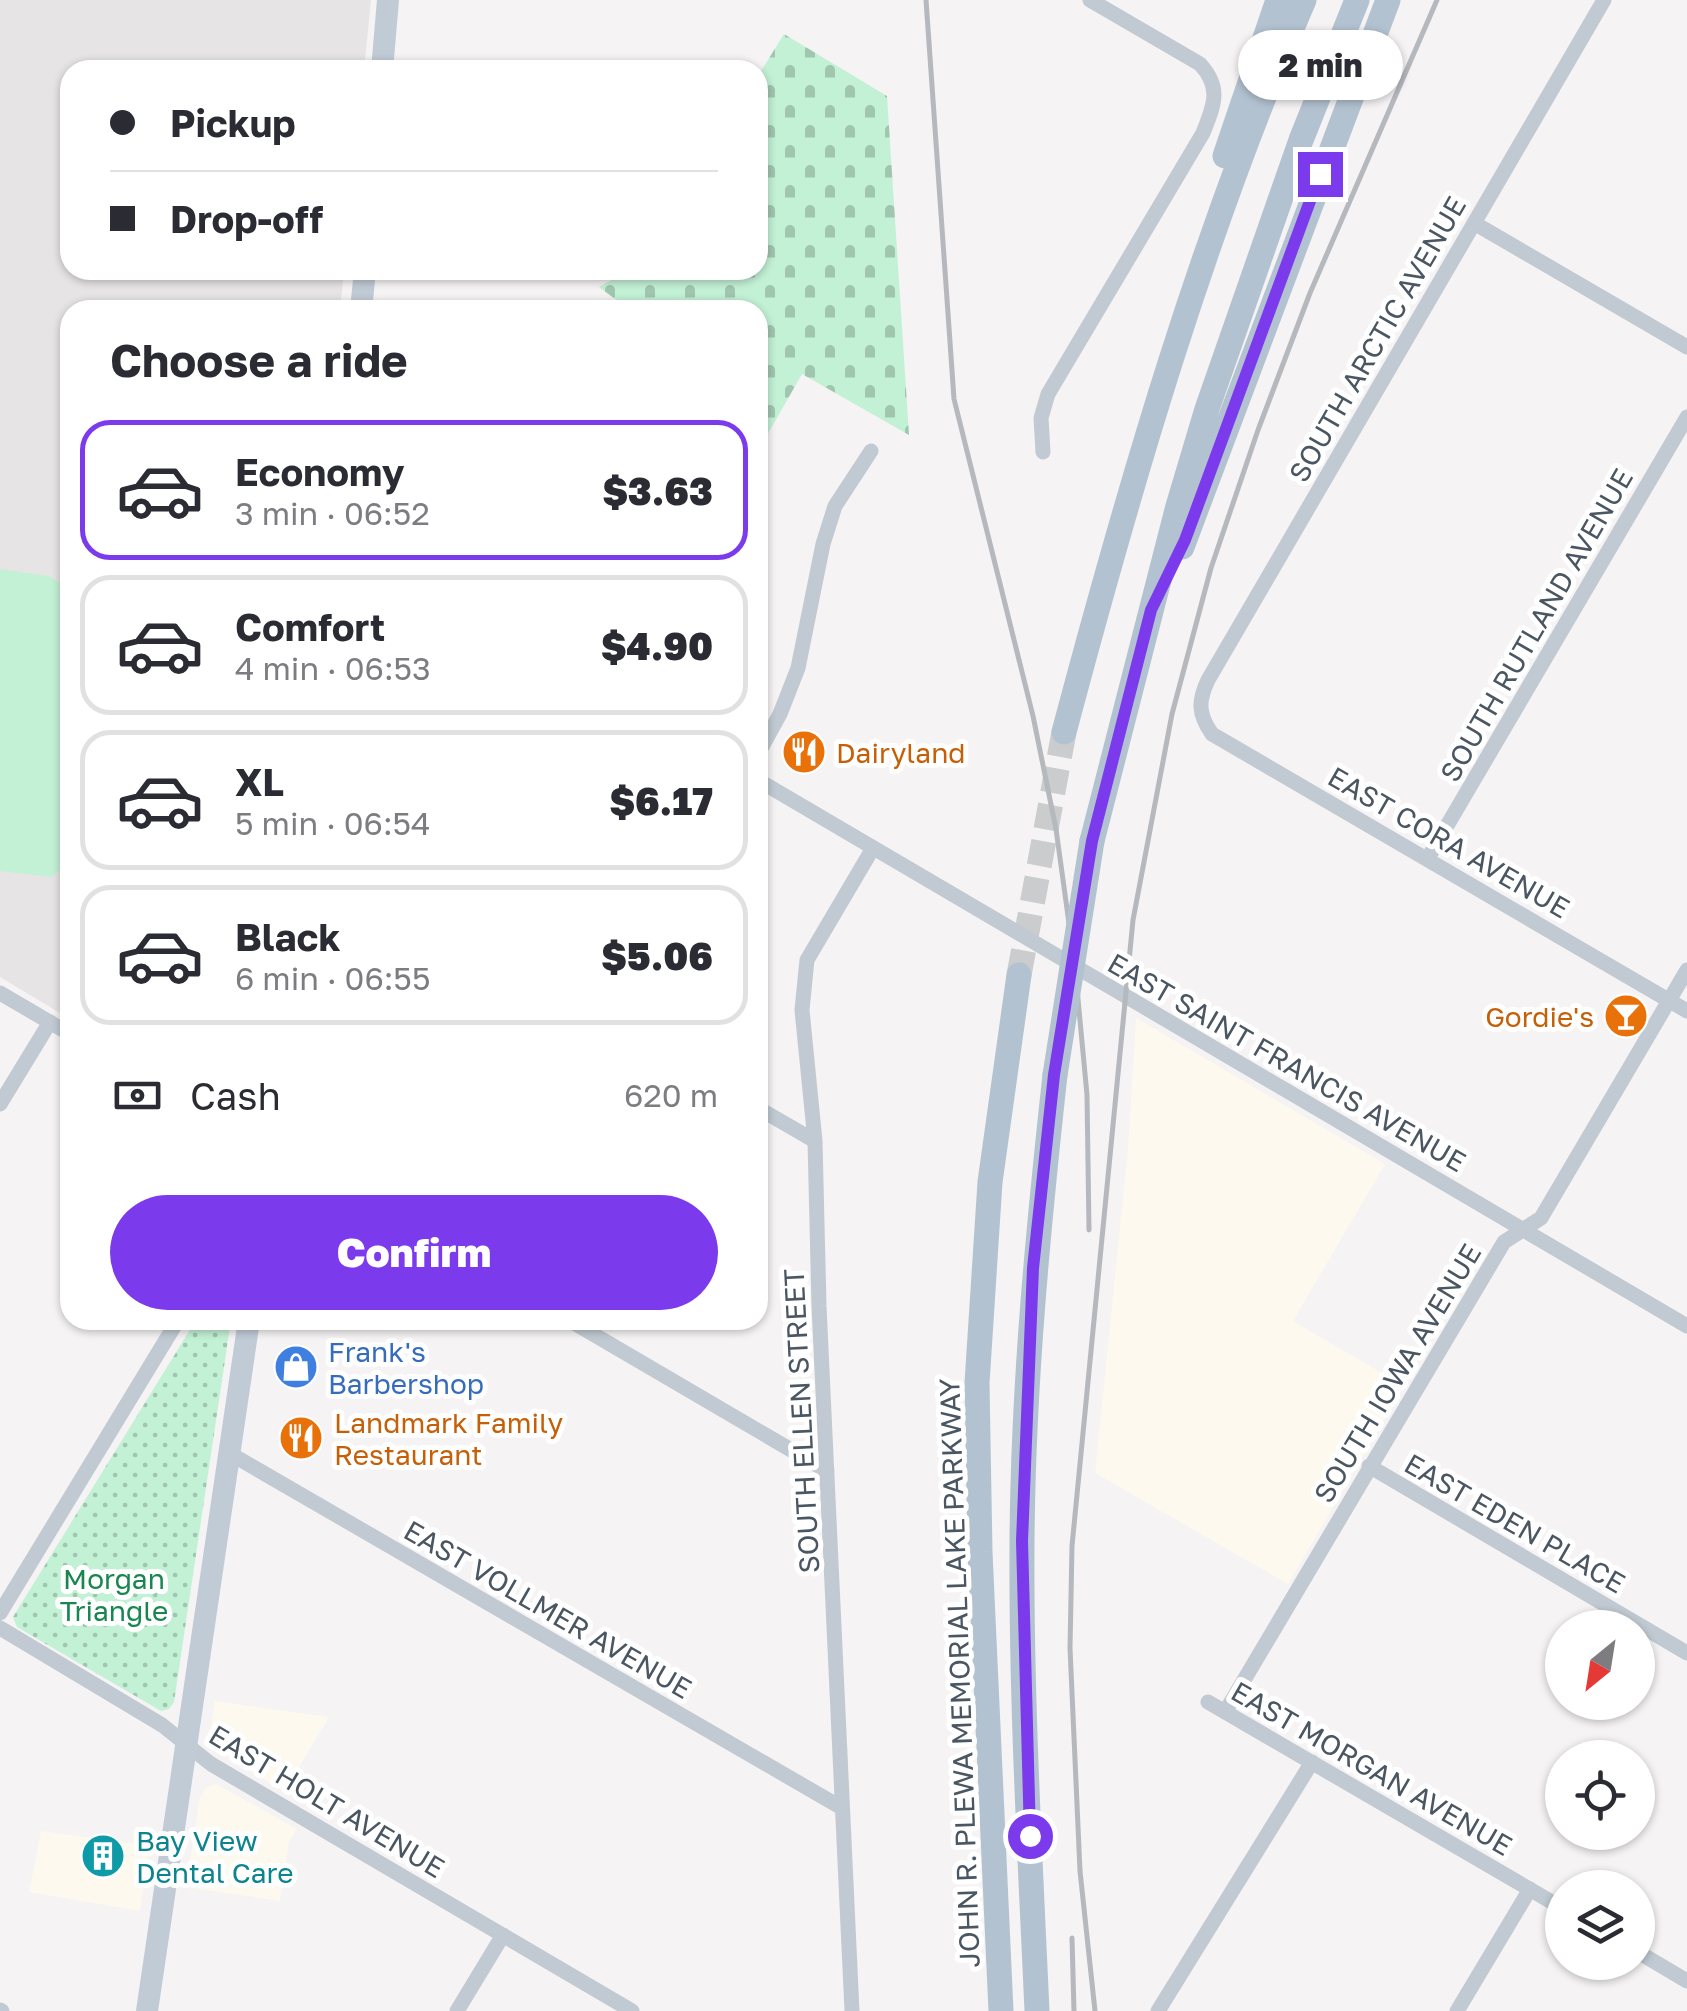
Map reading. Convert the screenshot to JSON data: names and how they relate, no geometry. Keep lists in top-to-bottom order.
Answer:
{
  "streets": {
    "main road": ["JOHN R. PLEWA MEMORIAL LAKE PARKWAY"],
    "street": [
      "SOUTH ARCTIC AVENUE",
      "SOUTH RUTLAND AVENUE",
      "EAST CORA AVENUE",
      "EAST SAINT FRANCIS AVENUE",
      "SOUTH IOWA AVENUE",
      "SOUTH ELLEN STREET",
      "EAST EDEN PLACE",
      "EAST VOLLMER AVENUE",
      "EAST MORGAN AVENUE",
      "EAST HOLT AVENUE"
    ]
  },
  "crossings": [
    ["SOUTH ARCTIC AVENUE", "EAST CORA AVENUE"],
    ["SOUTH RUTLAND AVENUE", "EAST CORA AVENUE"],
    ["EAST CORA AVENUE", "SOUTH IOWA AVENUE"],
    ["EAST SAINT FRANCIS AVENUE", "SOUTH IOWA AVENUE"],
    ["EAST SAINT FRANCIS AVENUE", "SOUTH ELLEN STREET"],
    ["SOUTH IOWA AVENUE", "EAST EDEN PLACE"],
    ["SOUTH IOWA AVENUE", "EAST MORGAN AVENUE"],
    ["SOUTH ELLEN STREET", "EAST VOLLMER AVENUE"]
  ],
  "parks": ["Morgan Triangle"],
  "places": {
    "restaurant": ["Dairyland", "Landmark Family Restaurant"],
    "bar": ["Gordie's"],
    "shop": ["Frank's Barbershop"],
    "building": ["Bay View Dental Care"]
  },
  "north": "bottom left",
  "page": {
    "bubble": "2 min",
    "banner": ["Pickup", "Drop-off"],
    "heading": "Choose a ride",
    "list": [
      {
        "name": "Economy",
        "note": "3 min · 06:52",
        "value": "$3.63"
      },
      {
        "name": "Comfort",
        "note": "4 min · 06:53",
        "value": "$4.90"
      },
      {
        "name": "XL",
        "note": "5 min · 06:54",
        "value": "$6.17"
      },
      {
        "name": "Black",
        "note": "6 min · 06:55",
        "value": "$5.06"
      }
    ],
    "pay": ["Cash", "620 m"],
    "buttons": "Confirm"
  }
}
